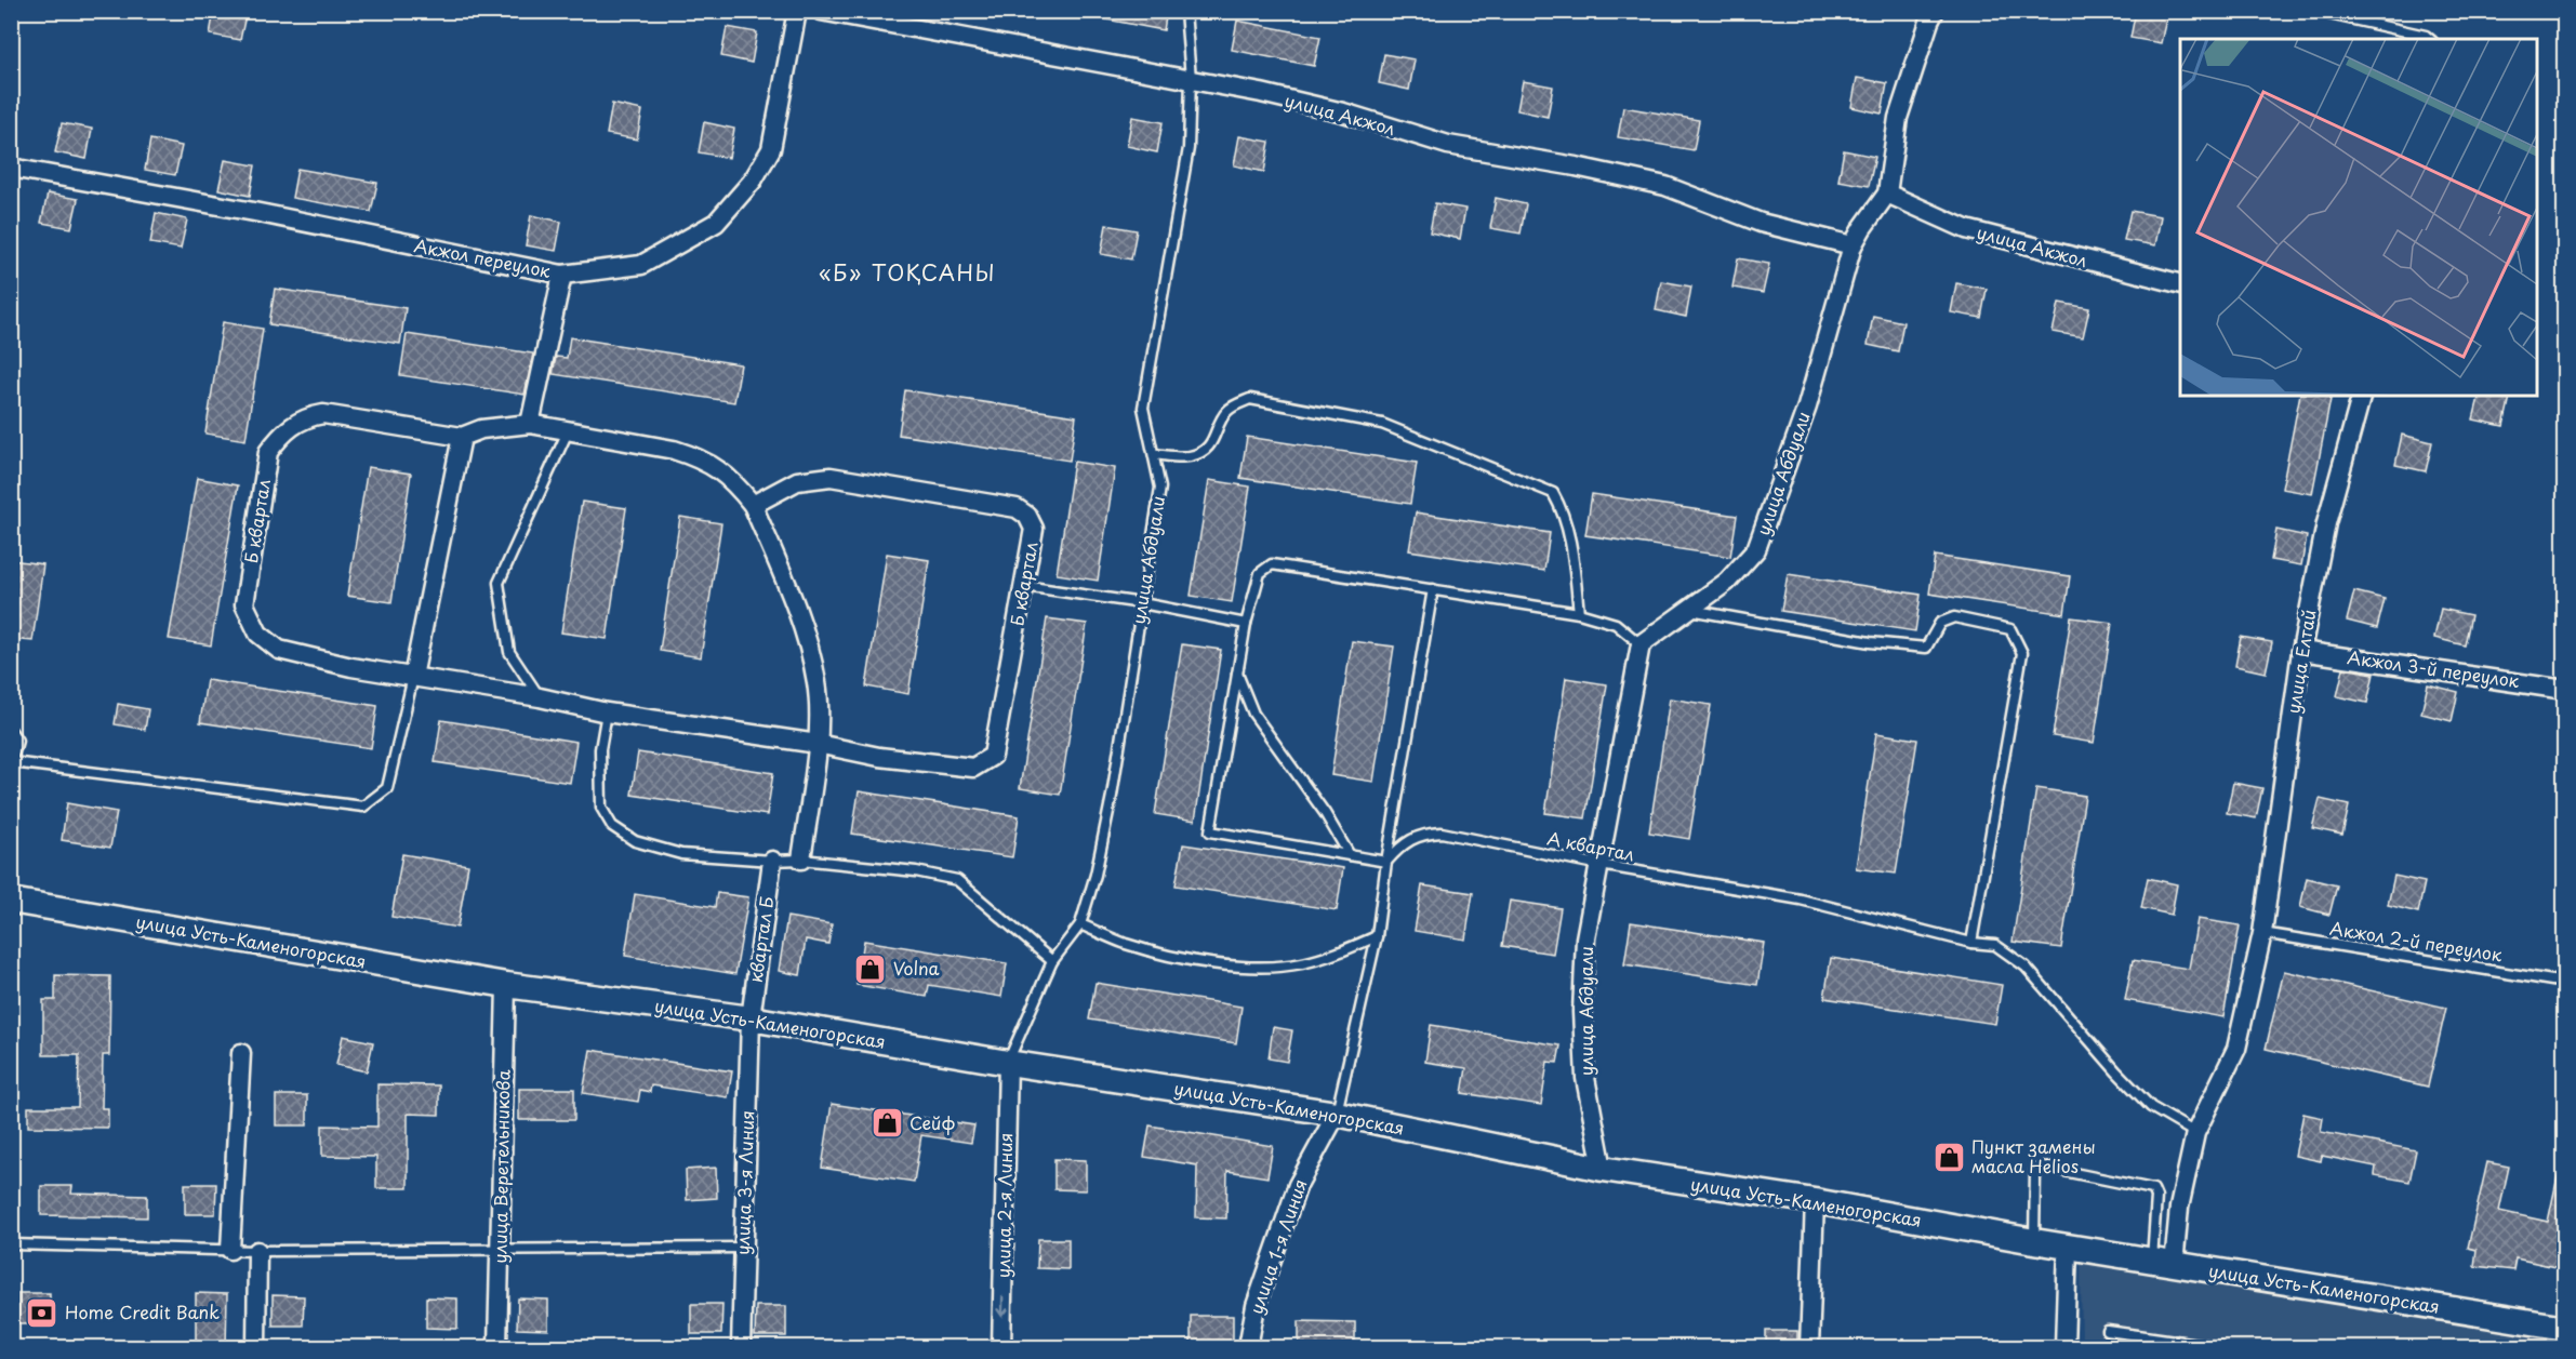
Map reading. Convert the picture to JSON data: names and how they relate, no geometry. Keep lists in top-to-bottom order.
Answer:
{
  "streets": {
    "street": [
      "улица Акжол",
      "Акжол переулок",
      "улица Абдуали",
      "Б квартал",
      "улица Елтай",
      "Акжол 3-й переулок",
      "квартал Б",
      "улица Усть-Каменогорская",
      "улица Веретельникова",
      "улица 3-я Линия",
      "улица 2-я Линия",
      "улица 1-я Линия"
    ],
    "lane": ["А квартал", "Акжол 2-й переулок"]
  },
  "crossings": [
    ["улица Акжол", "улица Абдуали"],
    ["улица Абдуали", "А квартал"],
    ["улица Абдуали", "улица Усть-Каменогорская"],
    ["улица Елтай", "Акжол 3-й переулок"],
    ["улица Елтай", "А квартал"],
    ["улица Елтай", "улица Усть-Каменогорская"],
    ["улица Елтай", "Акжол 2-й переулок"],
    ["квартал Б", "улица Усть-Каменогорская"],
    ["квартал Б", "улица 3-я Линия"],
    ["улица Усть-Каменогорская", "улица Веретельникова"],
    ["улица Усть-Каменогорская", "улица 3-я Линия"],
    ["улица Усть-Каменогорская", "улица 2-я Линия"],
    ["улица Усть-Каменогорская", "улица 1-я Линия"]
  ],
  "one_way": ["улица 2-я Линия"],
  "districts": ["«Б» ТОҚСАНЫ"],
  "places": {
    "shop": ["Volna", "Сейф", "Пункт замены масла Helios"],
    "bank": ["Home Credit Bank"]
  }
}
